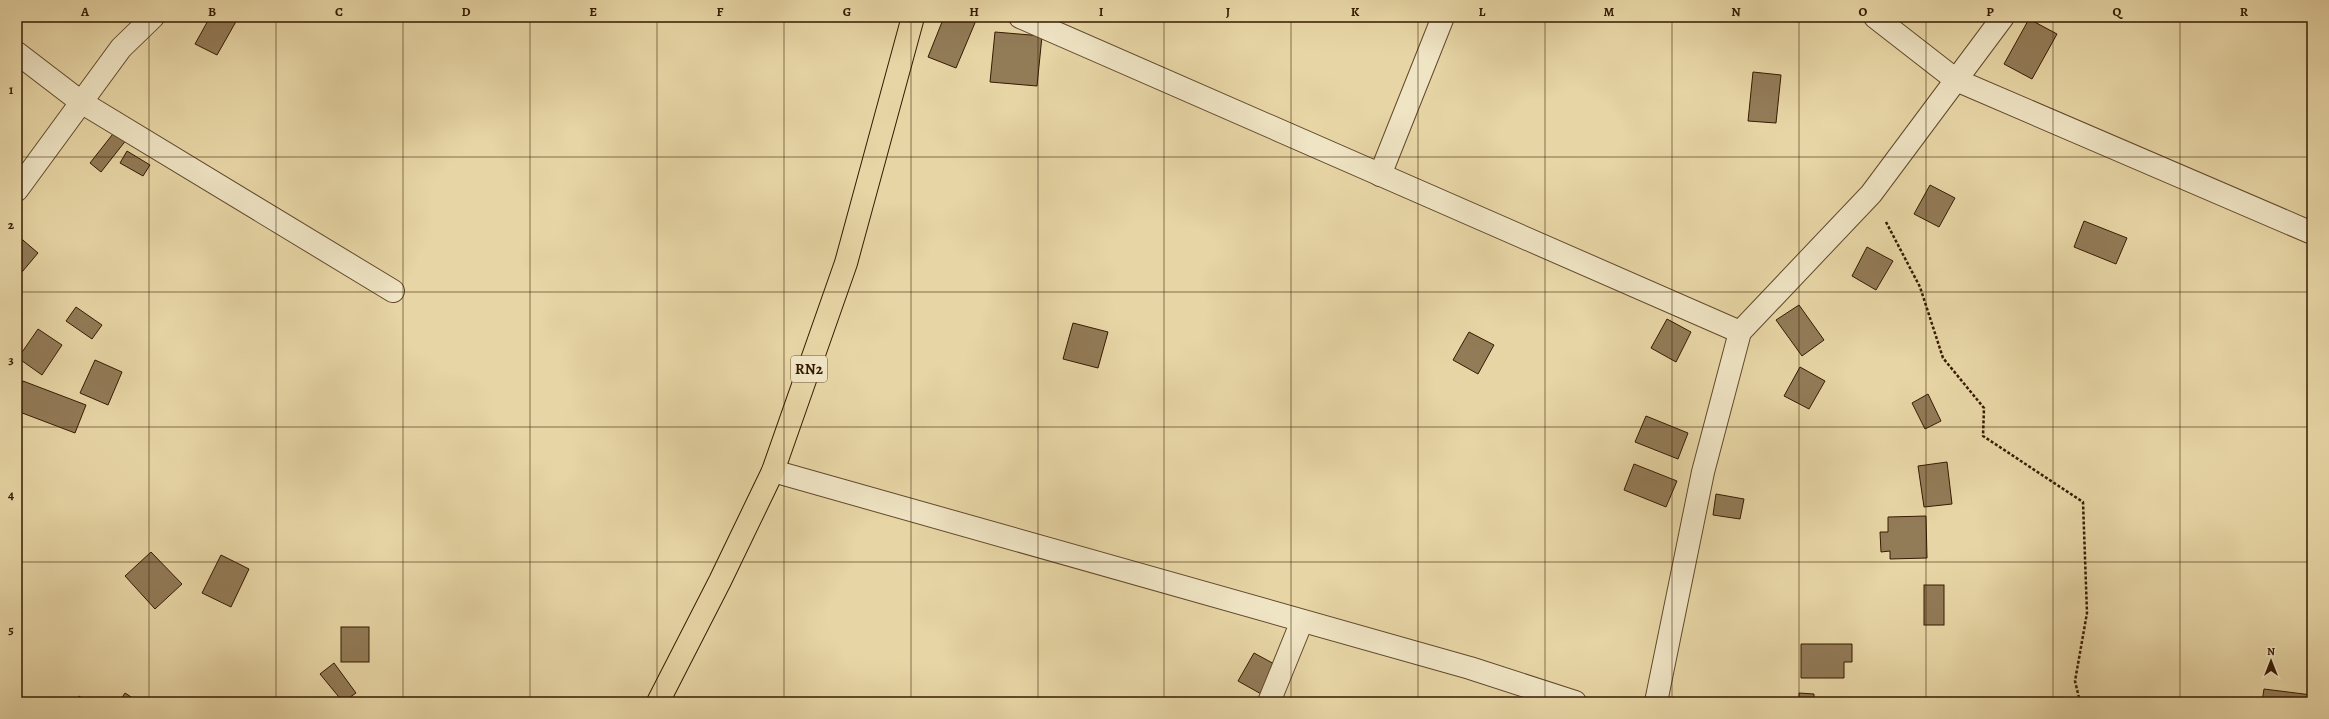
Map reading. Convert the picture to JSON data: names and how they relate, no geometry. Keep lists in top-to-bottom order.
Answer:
{
  "streets": {
    "highway": ["RN2"]
  },
  "north": "top",
  "grid": {
    "columns": [
      "A",
      "B",
      "C",
      "D",
      "E",
      "F",
      "G",
      "H",
      "I",
      "J",
      "K",
      "L",
      "M",
      "N",
      "O",
      "P",
      "Q",
      "R"
    ],
    "rows": [
      "1",
      "2",
      "3",
      "4",
      "5"
    ]
  }
}
